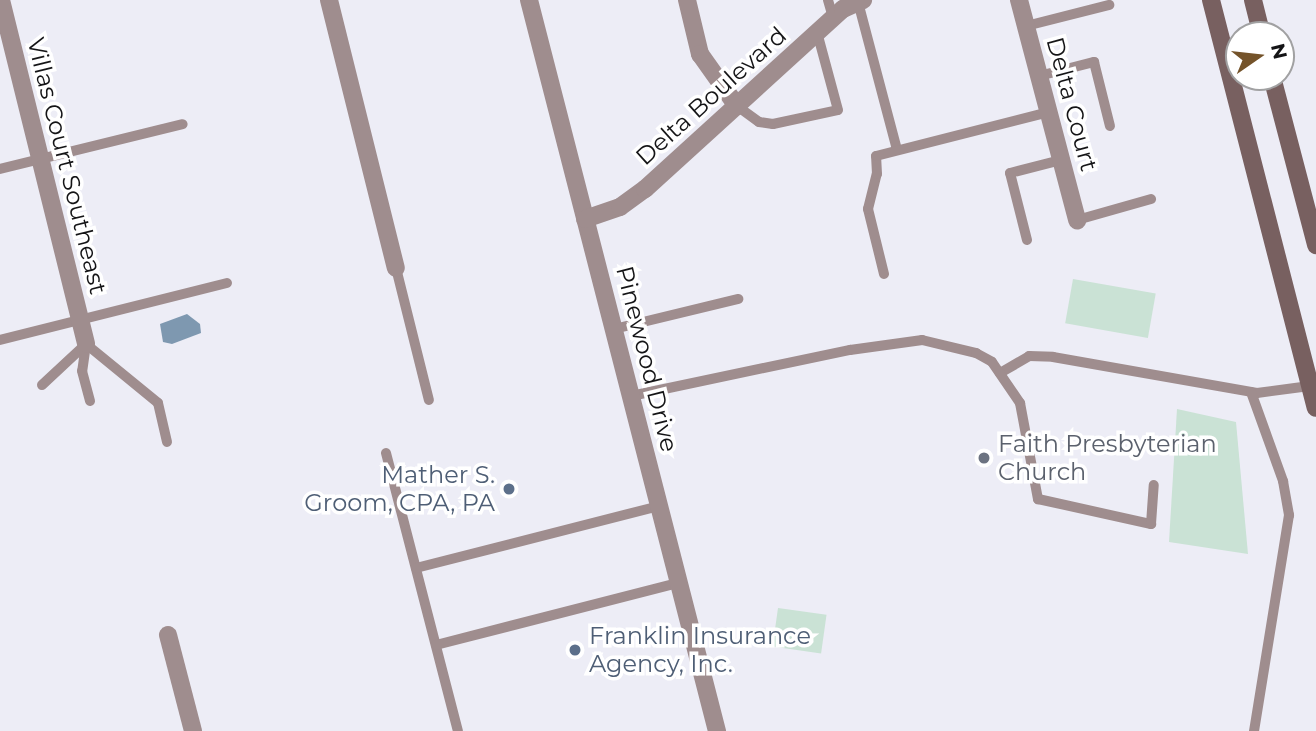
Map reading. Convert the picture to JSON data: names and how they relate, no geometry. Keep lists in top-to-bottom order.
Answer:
{
  "streets": {
    "street": [
      "Delta Boulevard",
      "Delta Court",
      "Villas Court Southeast",
      "Pinewood Drive"
    ]
  },
  "crossings": [
    ["Delta Boulevard", "Pinewood Drive"]
  ],
  "places": ["Faith Presbyterian Church", "Mather S. Groom, CPA, PA", "Franklin Insurance Agency, Inc."],
  "north": "right"
}
